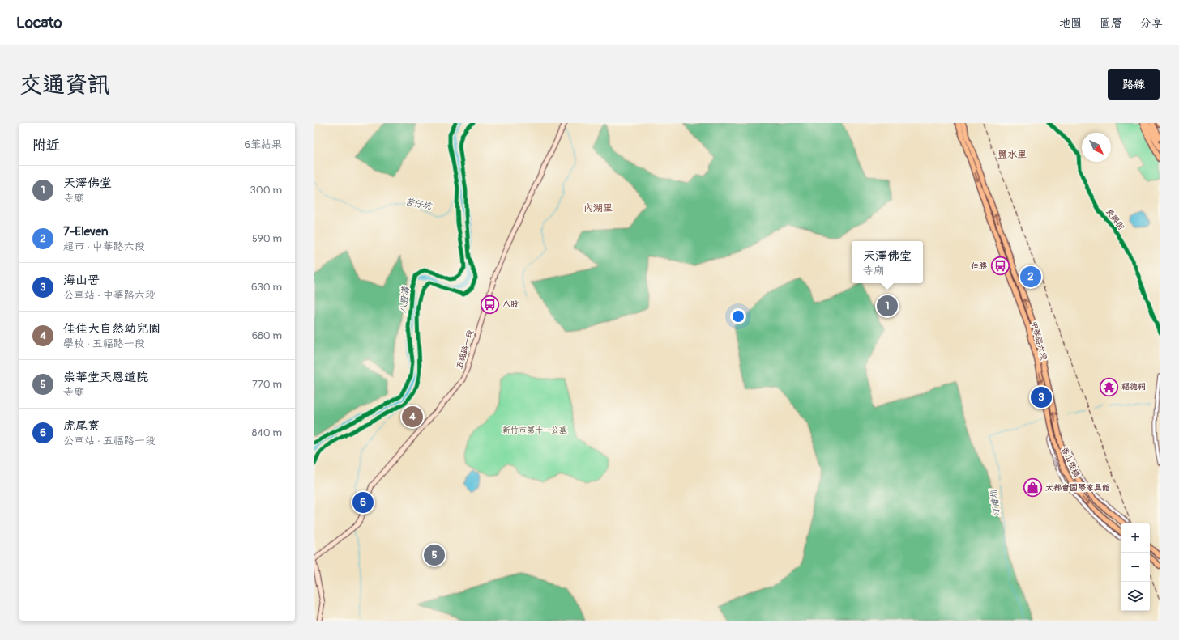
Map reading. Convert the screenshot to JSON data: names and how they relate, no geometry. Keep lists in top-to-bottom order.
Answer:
{
  "streets": {
    "main road": ["中華路六段", "五福路一段", "香山陸橋"],
    "street": ["長興街"]
  },
  "crossings": [
    ["中華路六段", "香山陸橋"]
  ],
  "districts": ["鹽水里", "内湖里"],
  "water": ["苦仔坑", "八股溝", "汀甫圳"],
  "parks": ["新竹市第十一公墓"],
  "places": {
    "bus stop": ["佳勝", "八股"],
    "temple": ["福德祠"],
    "shop": ["大都會國際家具館"]
  },
  "north": "bottom right",
  "page": {
    "header": "Locato",
    "nav": ["地圖", "圖層", "分享"],
    "title": "交通資訊",
    "buttons": "路線",
    "heading": ["附近", "6筆結果"],
    "list": [
      {
        "mark": "1",
        "name": "天澤佛堂",
        "note": "寺廟",
        "value": "300 m"
      },
      {
        "mark": "2",
        "name": "7-Eleven",
        "note": "超市 · 中華路六段",
        "value": "590 m"
      },
      {
        "mark": "3",
        "name": "海山罟",
        "note": "公車站 · 中華路六段",
        "value": "630 m"
      },
      {
        "mark": "4",
        "name": "佳佳大自然幼兒園",
        "note": "學校 · 五福路一段",
        "value": "680 m"
      },
      {
        "mark": "5",
        "name": "崇華堂天恩道院",
        "note": "寺廟",
        "value": "770 m"
      },
      {
        "mark": "6",
        "name": "虎尾寮",
        "note": "公車站 · 五福路一段",
        "value": "840 m"
      }
    ],
    "popup": ["天澤佛堂", "寺廟"],
    "pins": [
      "2",
      "1",
      "3",
      "4",
      "6",
      "5"
    ],
    "map_buttons": ["+", "−"]
  }
}
